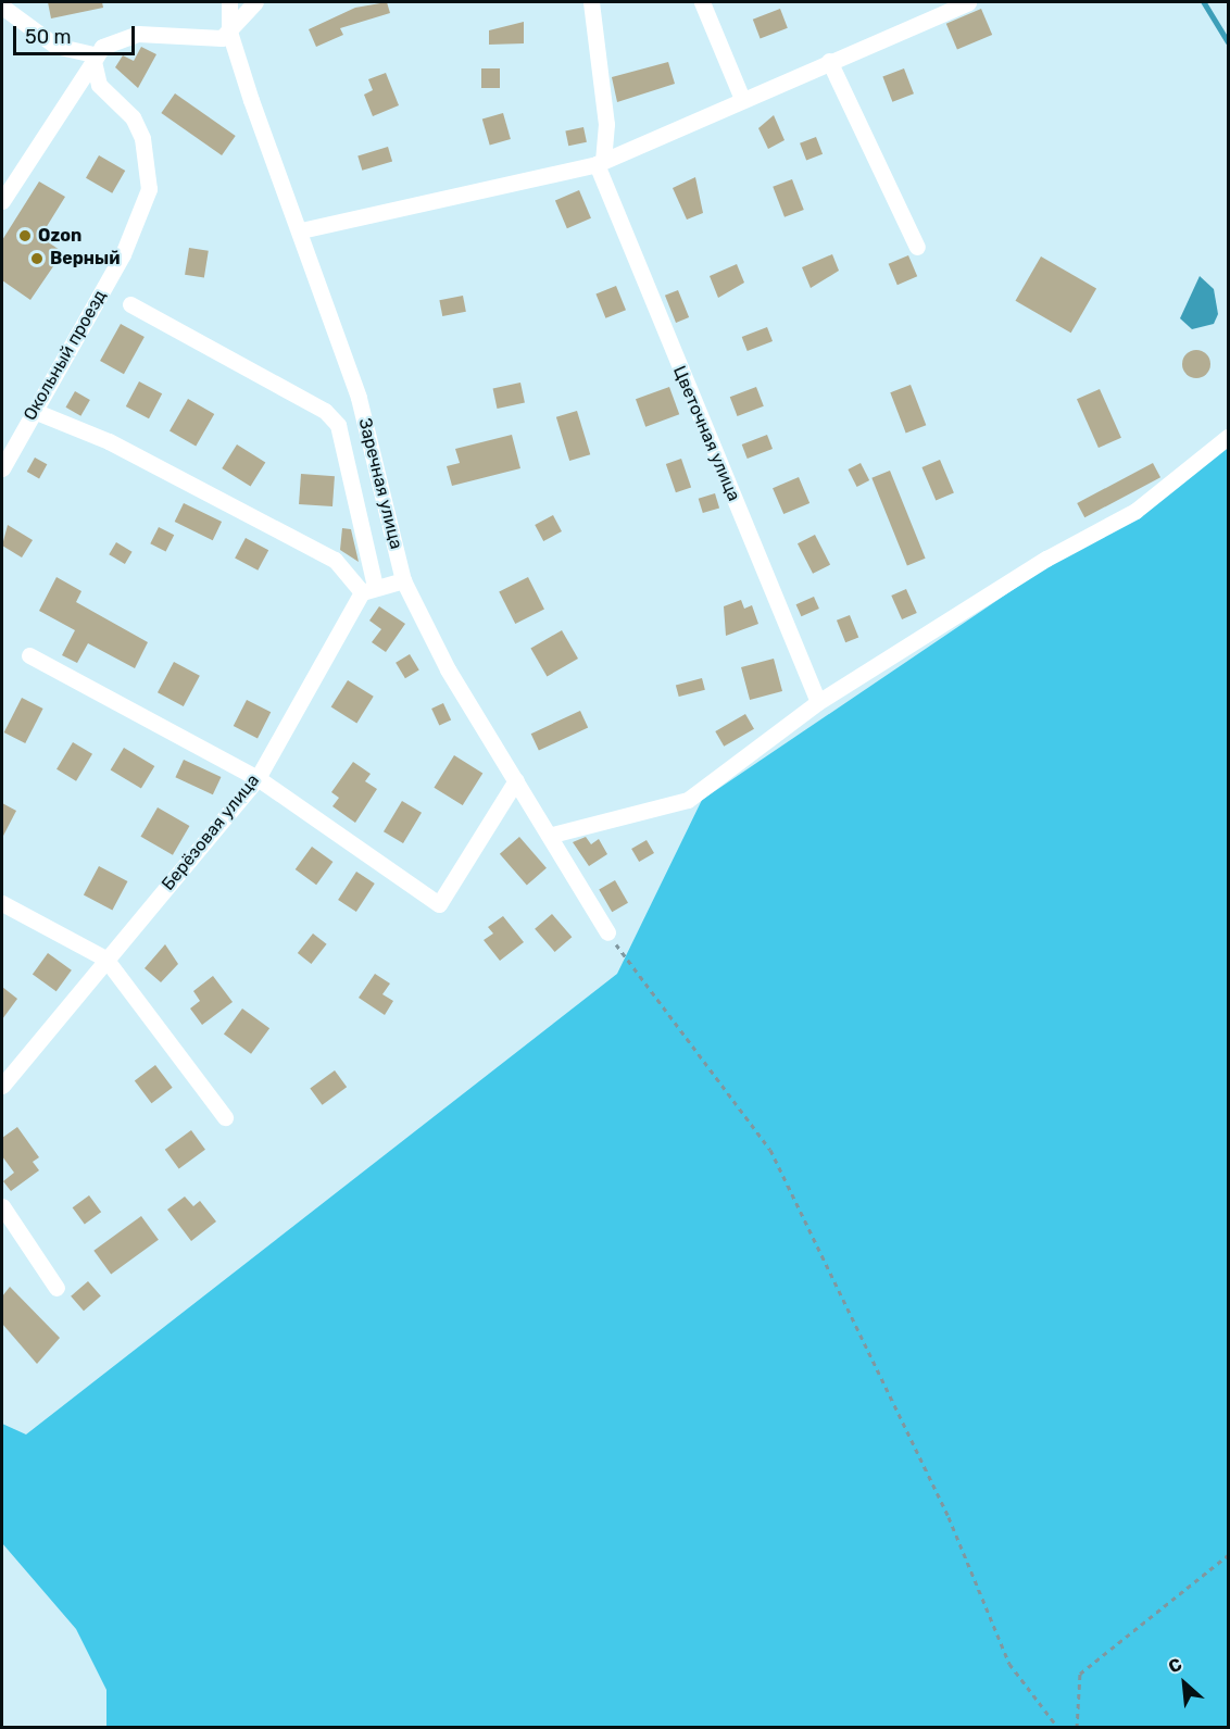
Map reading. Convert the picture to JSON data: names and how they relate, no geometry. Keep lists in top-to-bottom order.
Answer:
{
  "streets": {
    "street": [
      "Окольный проезд",
      "Цветочная улица",
      "Заречная улица",
      "Берёзовая улица"
    ]
  },
  "places": ["Ozon", "Верный"],
  "scale_bar": "50 m",
  "north": "top left"
}
